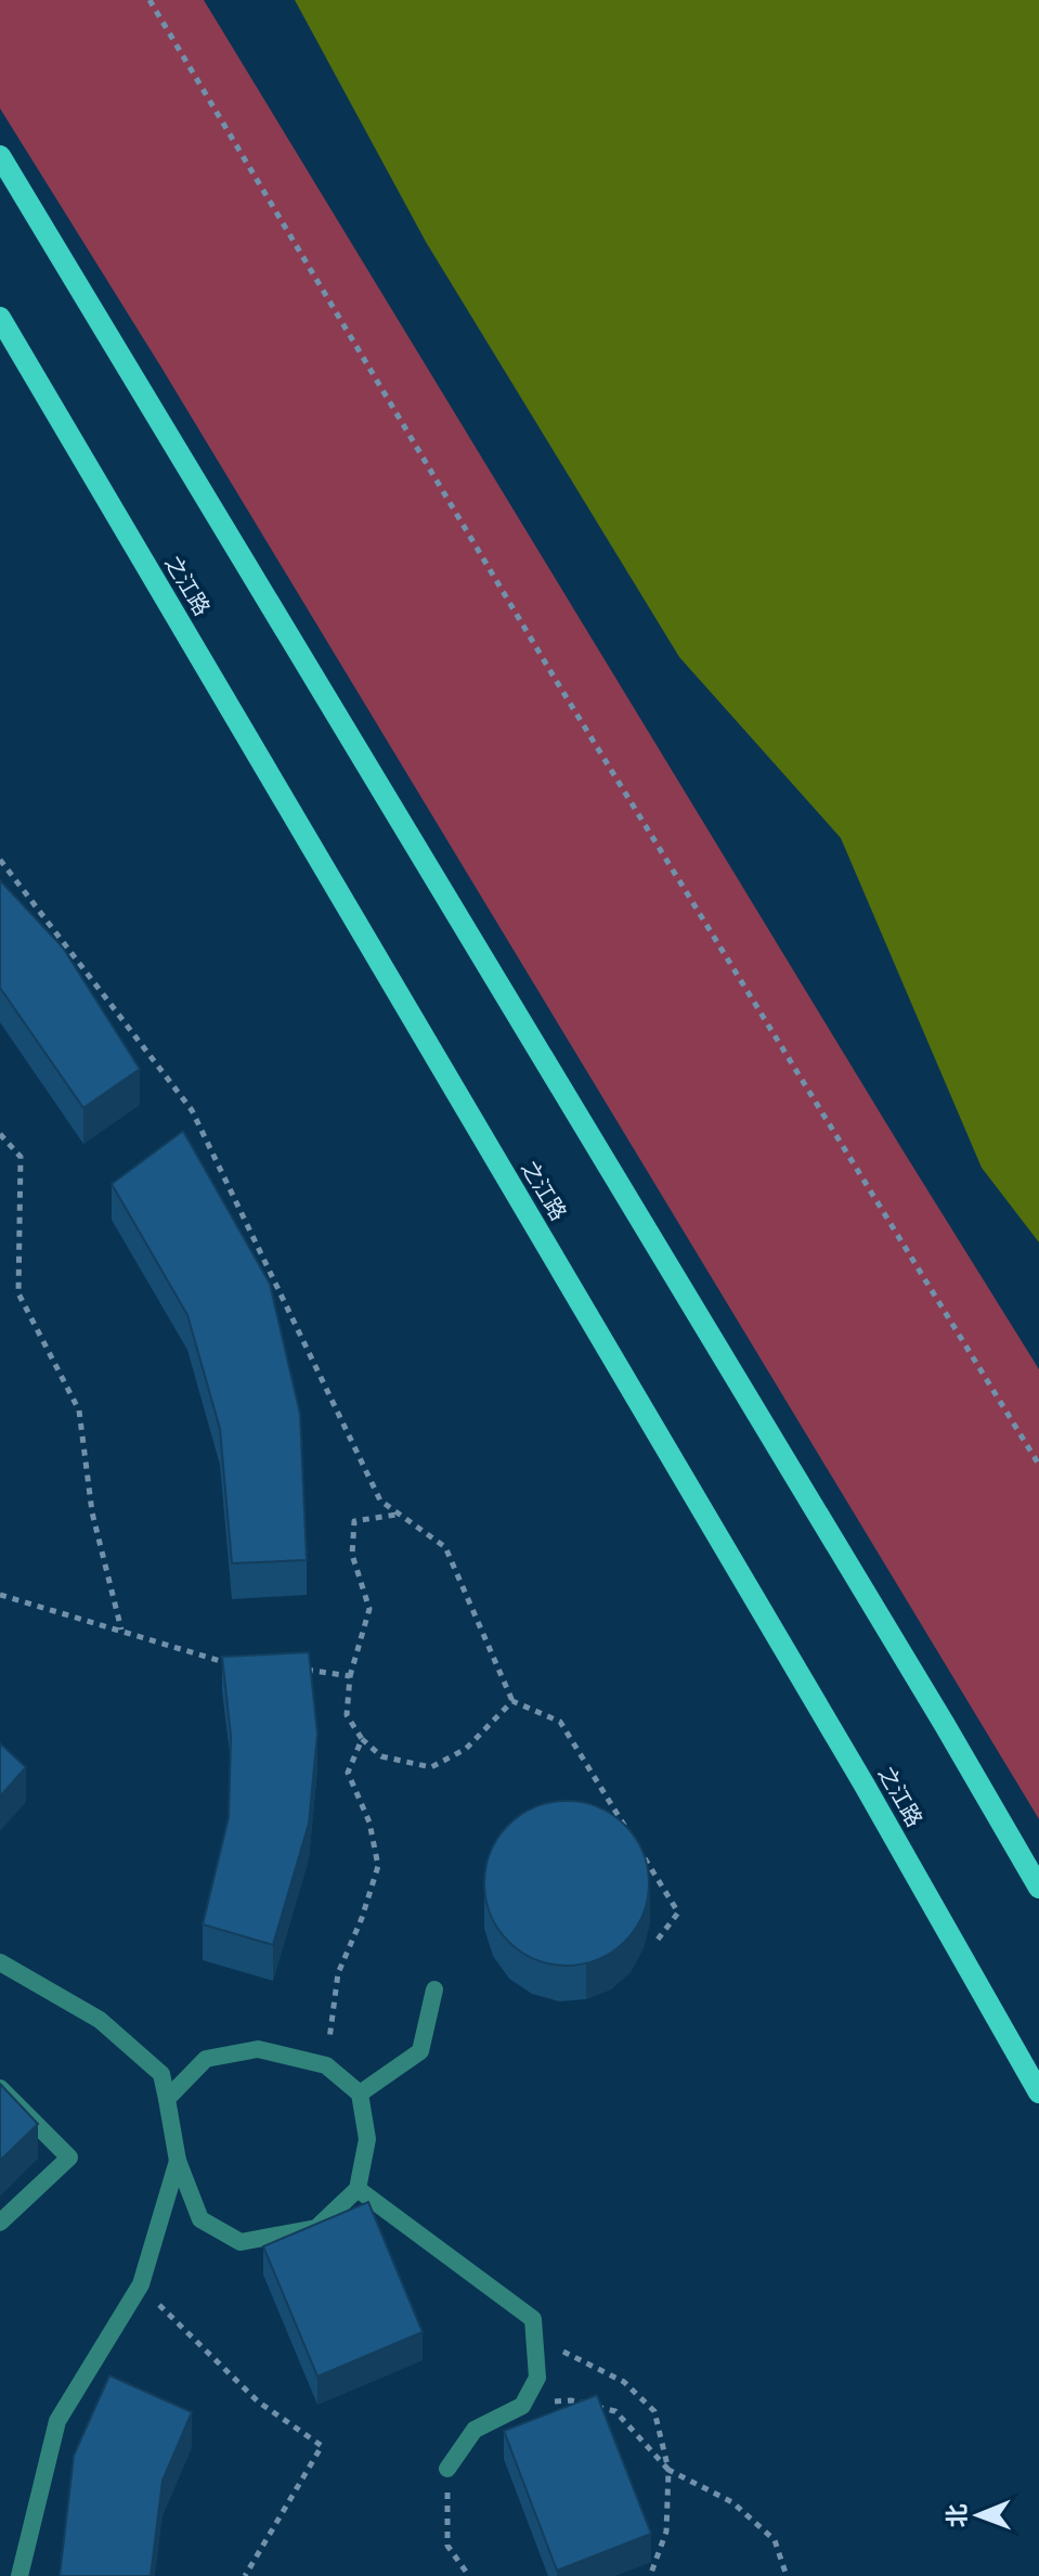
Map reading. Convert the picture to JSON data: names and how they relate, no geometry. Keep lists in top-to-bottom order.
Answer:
{
  "streets": {
    "main road": ["之江路"]
  },
  "north": "left"
}
